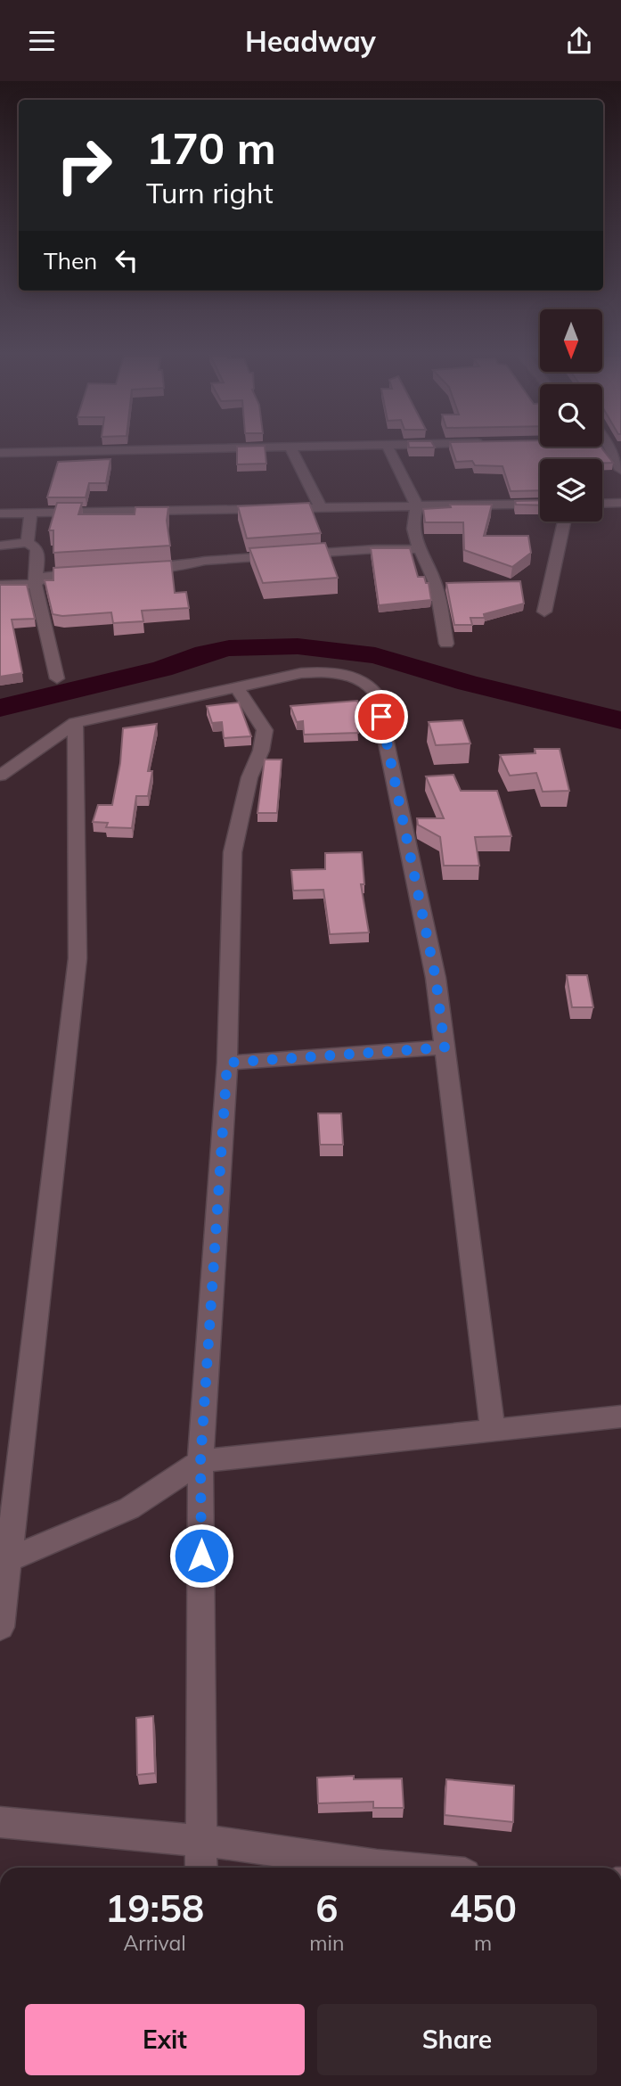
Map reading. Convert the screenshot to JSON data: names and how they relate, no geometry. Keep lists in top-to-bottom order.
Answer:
{
  "north": "bottom",
  "page": {
    "header": "Headway",
    "turn": ["170 m", "Turn right"],
    "then": "Then",
    "eta": [
      "19:58",
      "Arrival",
      "6",
      "min",
      "450",
      "m"
    ],
    "buttons": ["Exit", "Share"]
  }
}
